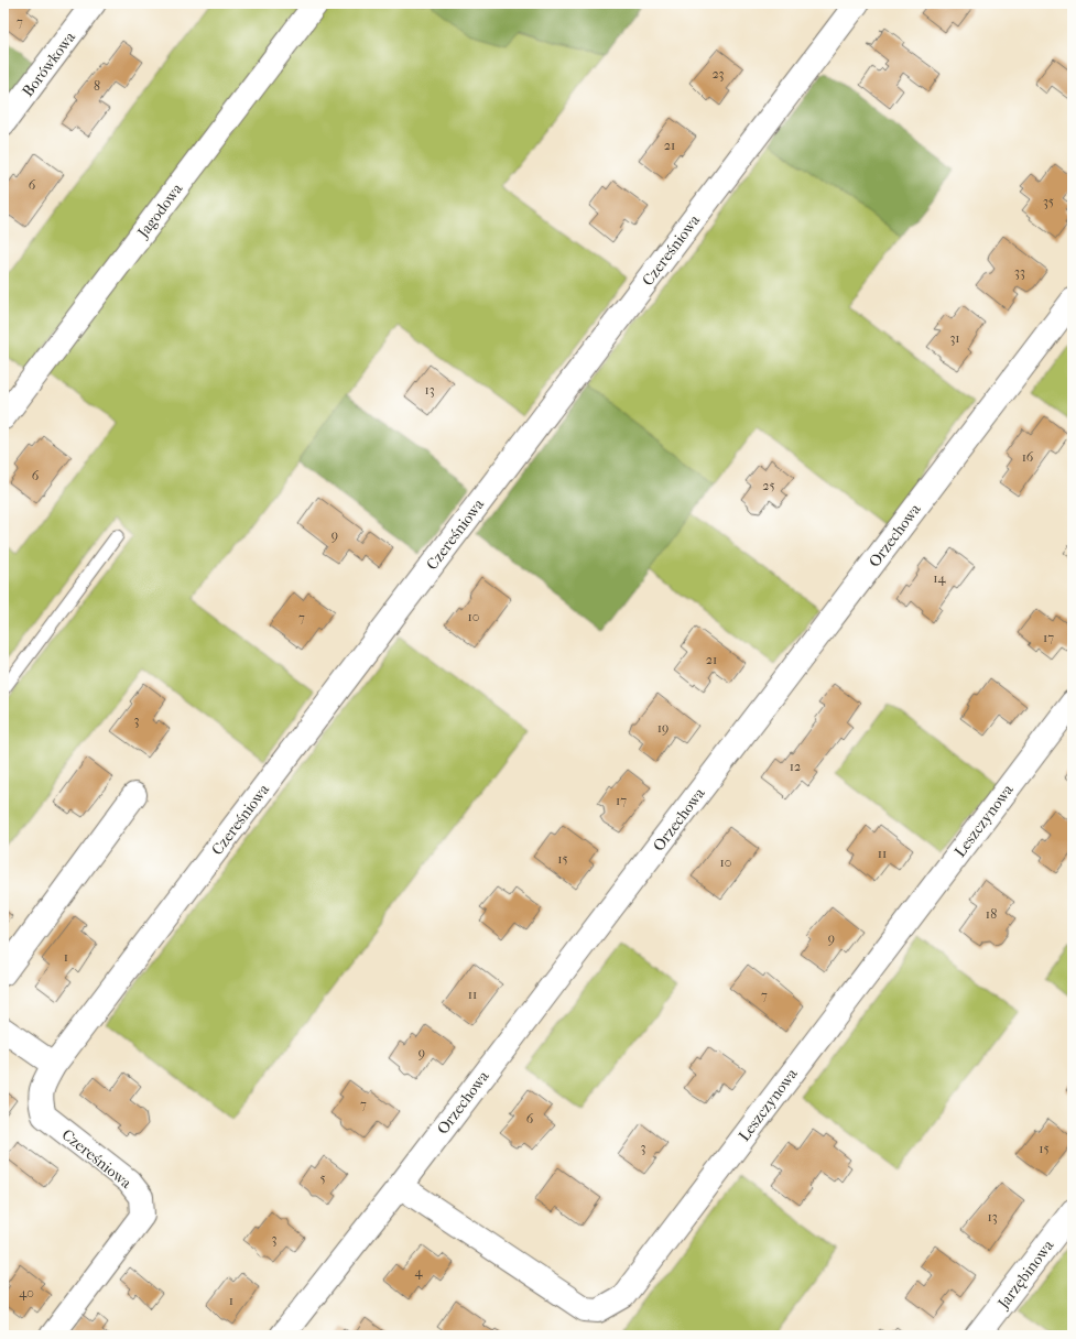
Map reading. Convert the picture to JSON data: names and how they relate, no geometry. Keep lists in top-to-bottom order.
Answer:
{
  "streets": {
    "street": [
      "Borówkowa",
      "Jagodowa",
      "Czereśniowa",
      "Orzechowa",
      "Leszczynowa",
      "Jarzębinowa"
    ]
  },
  "crossings": [
    ["Orzechowa", "Leszczynowa"]
  ],
  "house_numbers": [
    "7",
    "23",
    "8",
    "21",
    "6",
    "35",
    "33",
    "31",
    "13",
    "16",
    "6",
    "25",
    "9",
    "14",
    "10",
    "7",
    "17",
    "21",
    "3",
    "19",
    "12",
    "17",
    "11",
    "15",
    "10",
    "18",
    "9",
    "1",
    "11",
    "7",
    "9",
    "7",
    "6",
    "3",
    "15",
    "5",
    "13",
    "3",
    "4",
    "40",
    "1"
  ]
}
